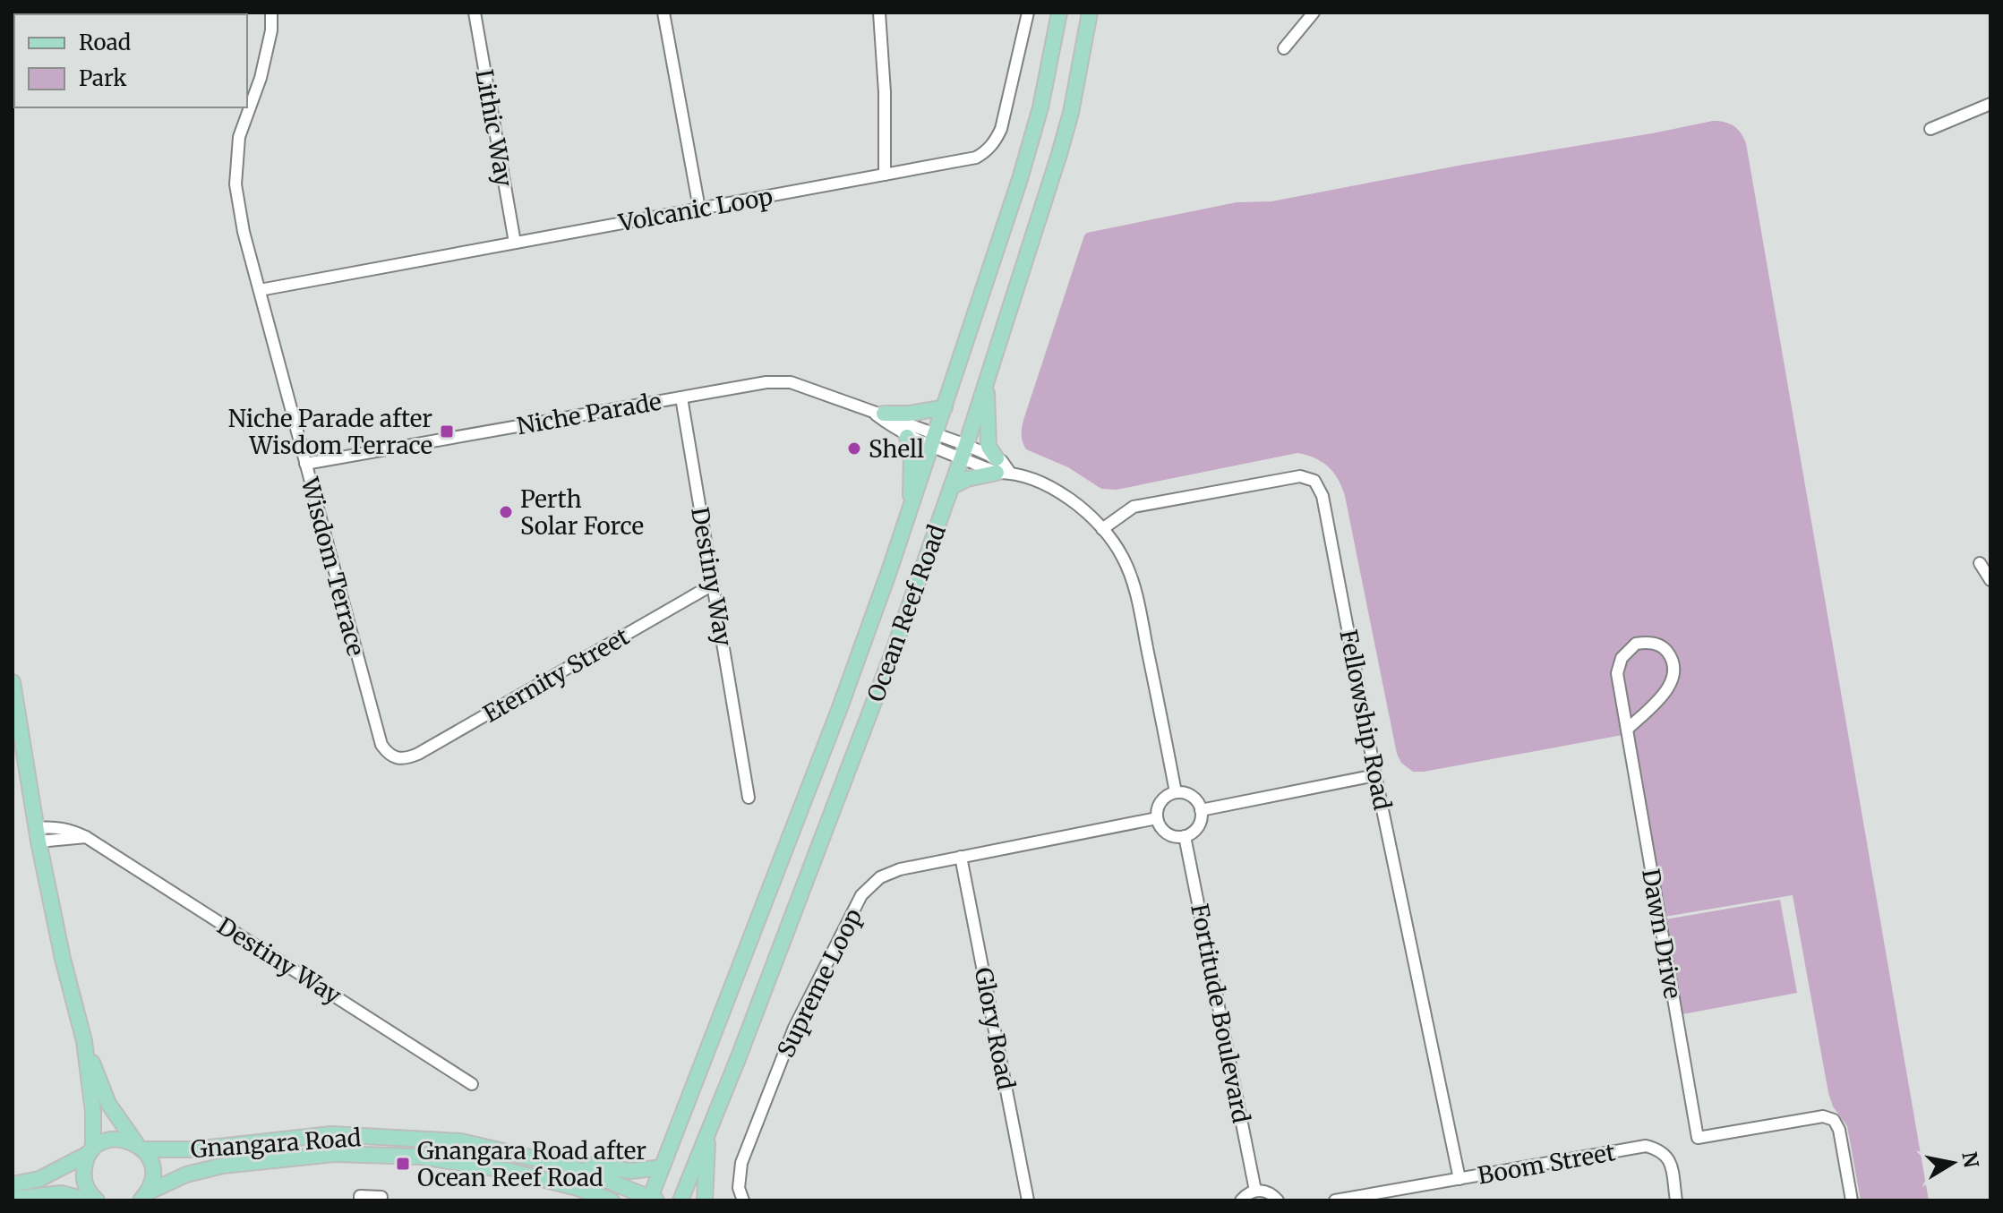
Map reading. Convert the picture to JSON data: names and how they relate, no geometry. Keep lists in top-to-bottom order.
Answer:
{
  "streets": {
    "main road": ["Ocean Reef Road", "Gnangara Road"],
    "street": [
      "Lithic Way",
      "Volcanic Loop",
      "Niche Parade",
      "Wisdom Terrace",
      "Destiny Way",
      "Eternity Street",
      "Fellowship Road",
      "Dawn Drive",
      "Supreme Loop",
      "Fortitude Boulevard",
      "Glory Road",
      "Boom Street"
    ]
  },
  "crossings": [
    ["Lithic Way", "Volcanic Loop"],
    ["Volcanic Loop", "Wisdom Terrace"],
    ["Niche Parade", "Wisdom Terrace"],
    ["Niche Parade", "Destiny Way"],
    ["Niche Parade", "Ocean Reef Road"],
    ["Wisdom Terrace", "Eternity Street"],
    ["Destiny Way", "Eternity Street"],
    ["Ocean Reef Road", "Gnangara Road"],
    ["Fellowship Road", "Boom Street"],
    ["Supreme Loop", "Fortitude Boulevard"],
    ["Supreme Loop", "Glory Road"]
  ],
  "places": {
    "transit": ["Niche Parade after Wisdom Terrace", "Gnangara Road after Ocean Reef Road"],
    "other": ["Shell", "Perth Solar Force"]
  },
  "legend": ["Road", "Park"],
  "north": "right"
}
